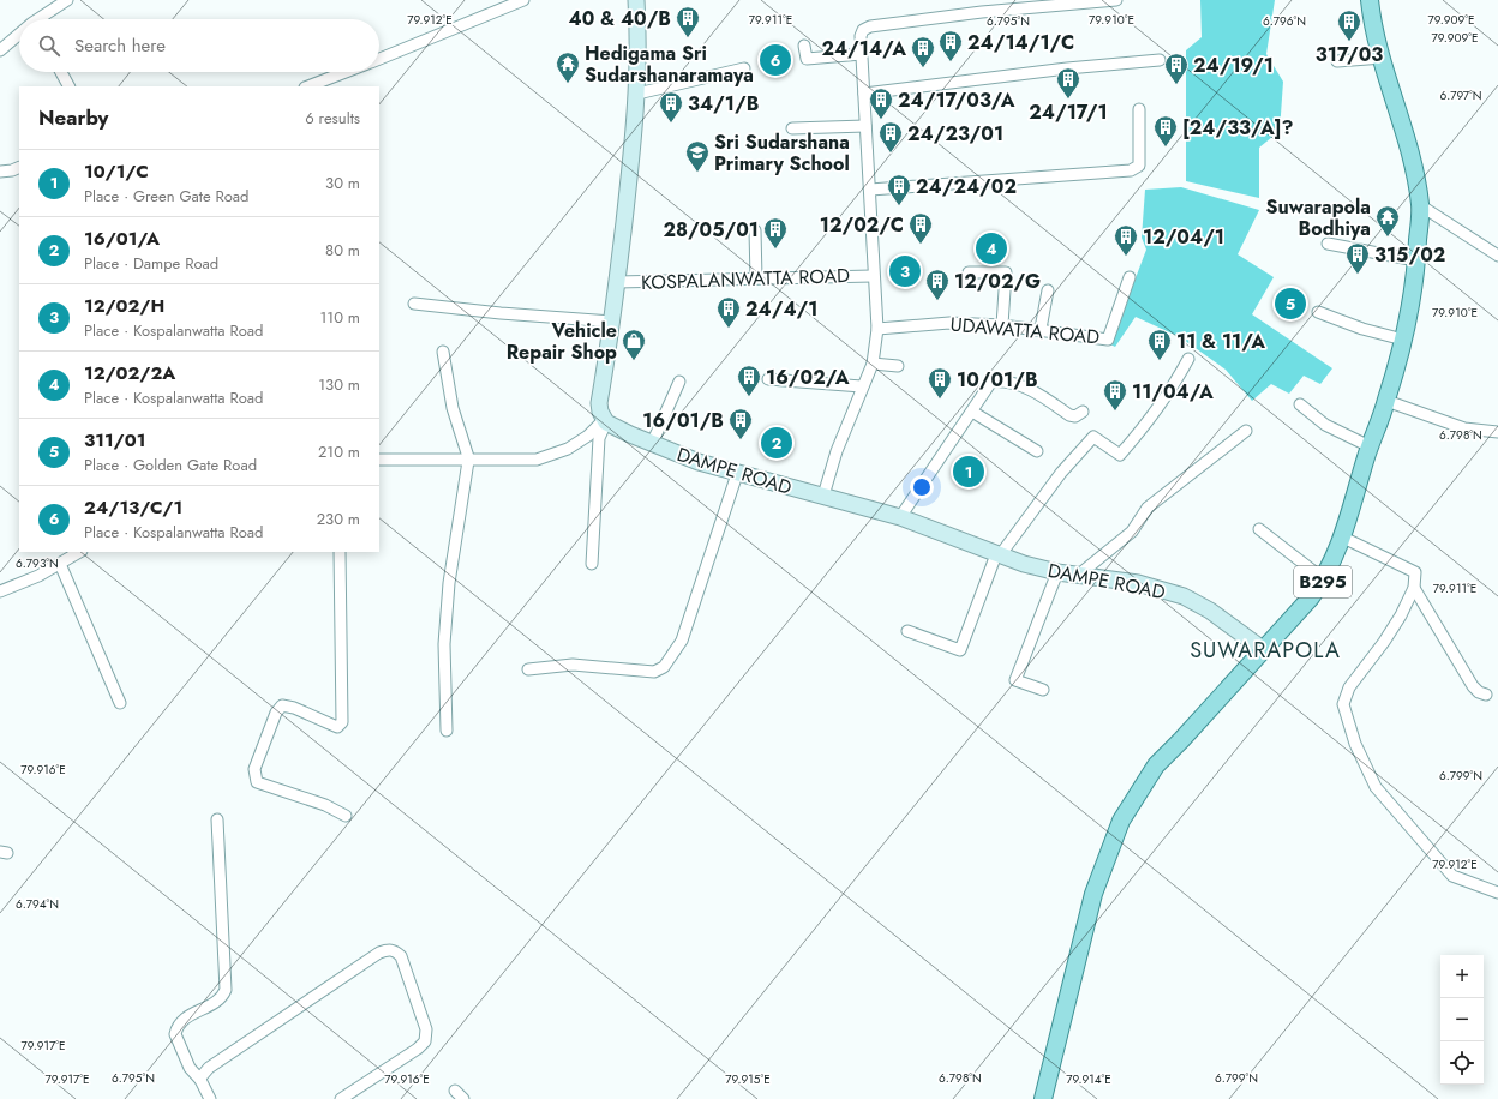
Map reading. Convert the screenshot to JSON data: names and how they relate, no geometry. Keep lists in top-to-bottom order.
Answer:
{
  "streets": {
    "main road": ["B295"],
    "street": ["KOSPALANWATTA ROAD", "UDAWATTA ROAD", "DAMPE ROAD"]
  },
  "crossings": [
    ["KOSPALANWATTA ROAD", "UDAWATTA ROAD"],
    ["KOSPALANWATTA ROAD", "DAMPE ROAD"],
    ["DAMPE ROAD", "B295"]
  ],
  "districts": ["SUWARAPOLA"],
  "places": {
    "building": [
      "40 & 40/B",
      "317/03",
      "24/14/1/C",
      "24/14/A",
      "24/19/1",
      "24/17/1",
      "24/17/03/A",
      "34/1/B",
      "[24/33/A]?",
      "24/23/01",
      "24/24/02",
      "12/02/C",
      "28/05/01",
      "12/04/1",
      "315/02",
      "12/02/G",
      "24/4/1",
      "11 & 11/A",
      "16/02/A",
      "10/01/B",
      "11/04/A",
      "16/01/B"
    ],
    "temple": ["Hedigama Sri Sudarshanaramaya", "Suwarapola Bodhiya"],
    "school or university": ["Sri Sudarshana Primary School"],
    "shop": ["Vehicle Repair Shop"]
  },
  "page": {
    "search": "Search here",
    "pins": [
      "6",
      "4",
      "3",
      "5",
      "2",
      "1"
    ],
    "heading": ["Nearby", "6 results"],
    "list": [
      {
        "mark": "1",
        "name": "10/1/C",
        "note": "Place · Green Gate Road",
        "value": "30 m"
      },
      {
        "mark": "2",
        "name": "16/01/A",
        "note": "Place · Dampe Road",
        "value": "80 m"
      },
      {
        "mark": "3",
        "name": "12/02/H",
        "note": "Place · Kospalanwatta Road",
        "value": "110 m"
      },
      {
        "mark": "4",
        "name": "12/02/2A",
        "note": "Place · Kospalanwatta Road",
        "value": "130 m"
      },
      {
        "mark": "5",
        "name": "311/01",
        "note": "Place · Golden Gate Road",
        "value": "210 m"
      },
      {
        "mark": "6",
        "name": "24/13/C/1",
        "note": "Place · Kospalanwatta Road",
        "value": "230 m"
      }
    ],
    "map_buttons": ["+", "−"]
  },
  "coordinates": [
    "79.909°E",
    "79.912°E",
    "79.911°E",
    "79.910°E",
    "6.795°N",
    "6.796°N",
    "6.797°N",
    "6.798°N",
    "6.793°N",
    "79.916°E",
    "6.799°N",
    "6.794°N",
    "79.917°E",
    "79.915°E",
    "79.914°E"
  ]
}
